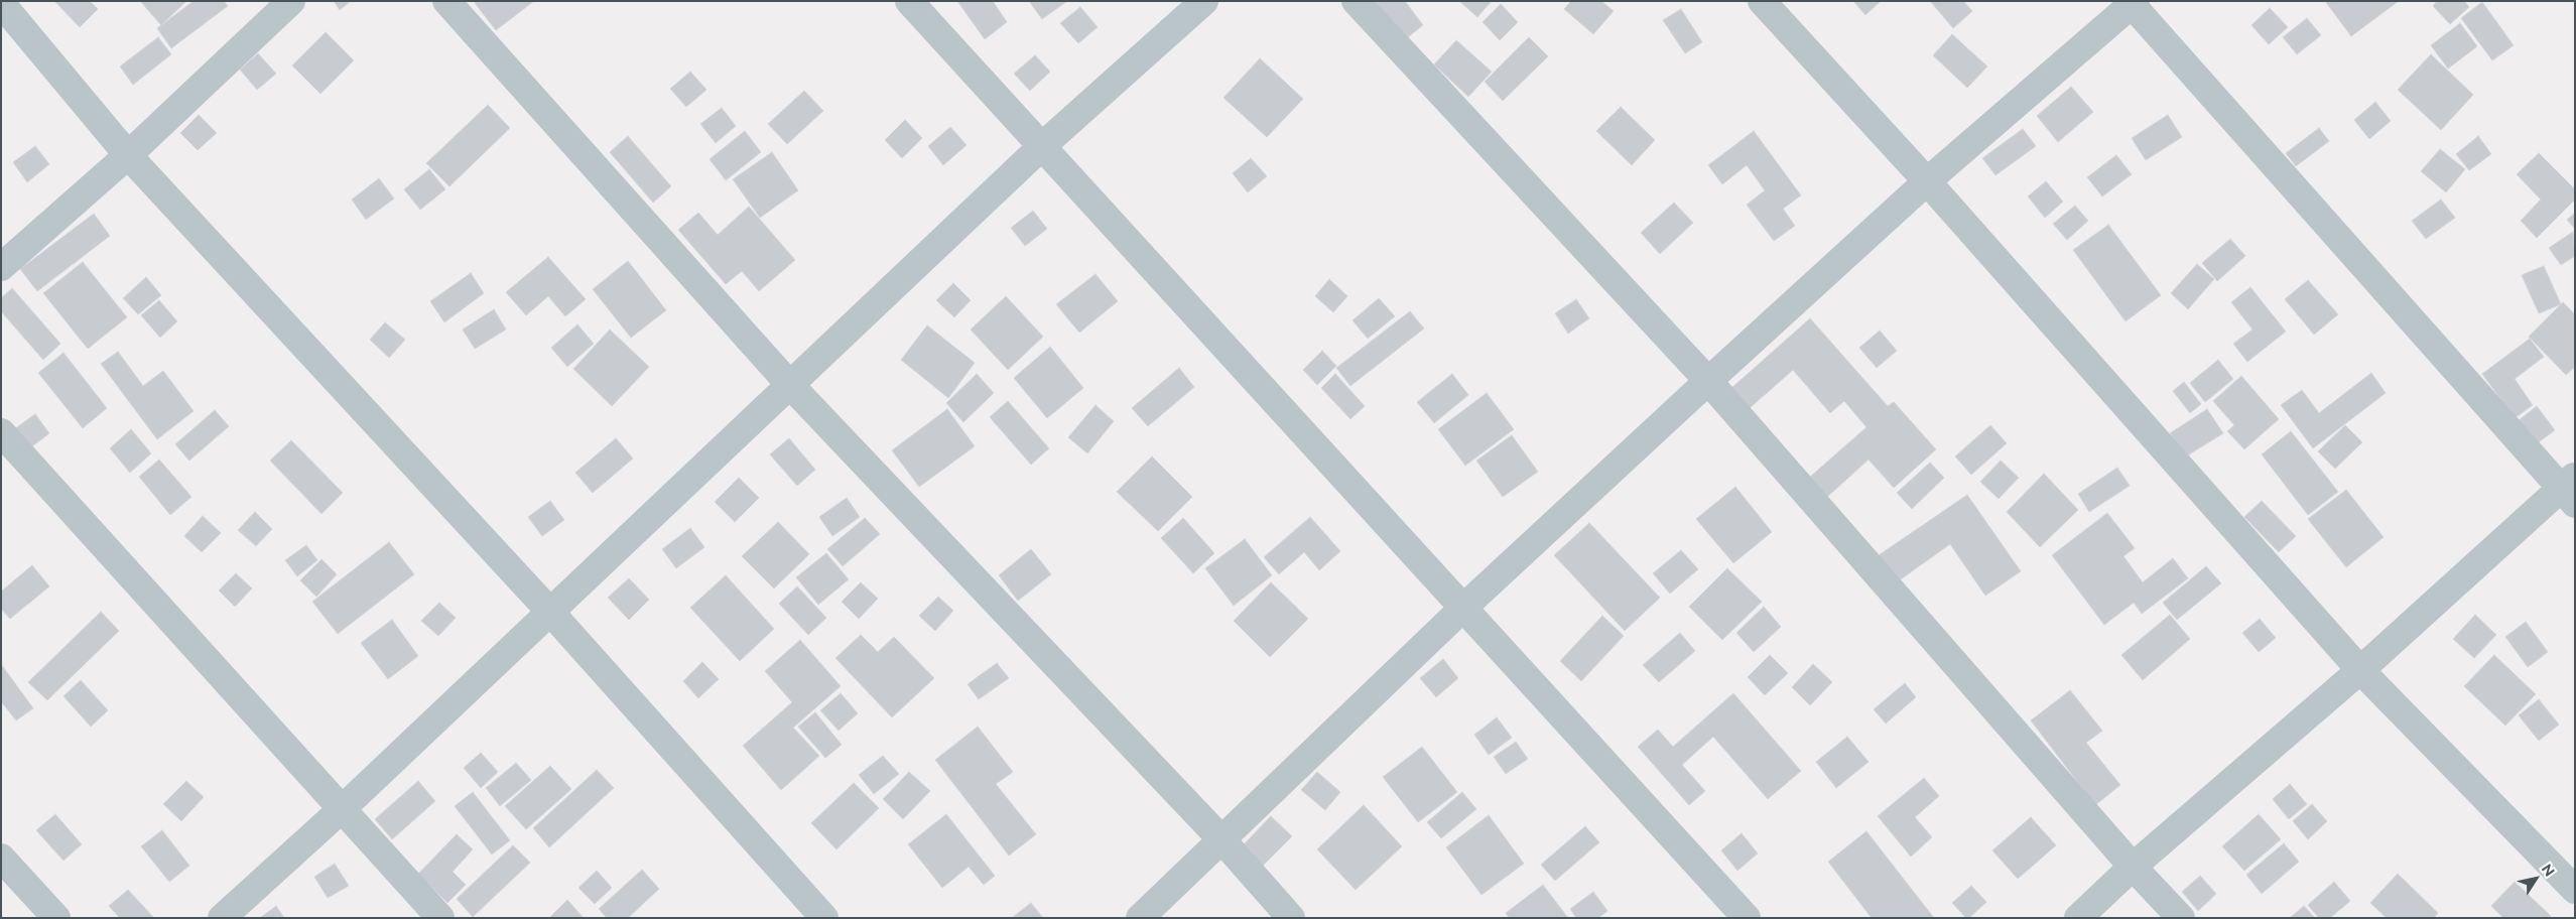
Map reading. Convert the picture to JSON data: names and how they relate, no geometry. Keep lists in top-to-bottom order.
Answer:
{
  "north": "top right"
}
